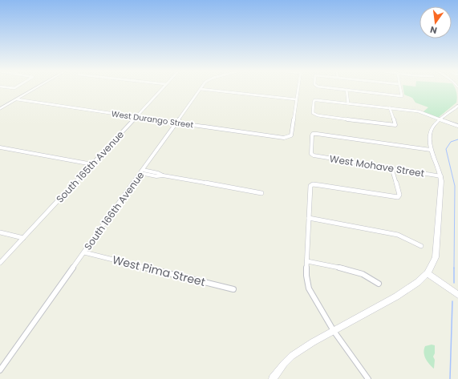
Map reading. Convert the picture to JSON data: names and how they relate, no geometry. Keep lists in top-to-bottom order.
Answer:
{
  "streets": {
    "street": [
      "West Durango Street",
      "West Mohave Street",
      "South 165th Avenue",
      "South 166th Avenue",
      "West Pima Street"
    ]
  },
  "crossings": [
    ["West Durango Street", "South 165th Avenue"],
    ["West Durango Street", "South 166th Avenue"],
    ["South 166th Avenue", "West Pima Street"]
  ],
  "north": "bottom"
}
